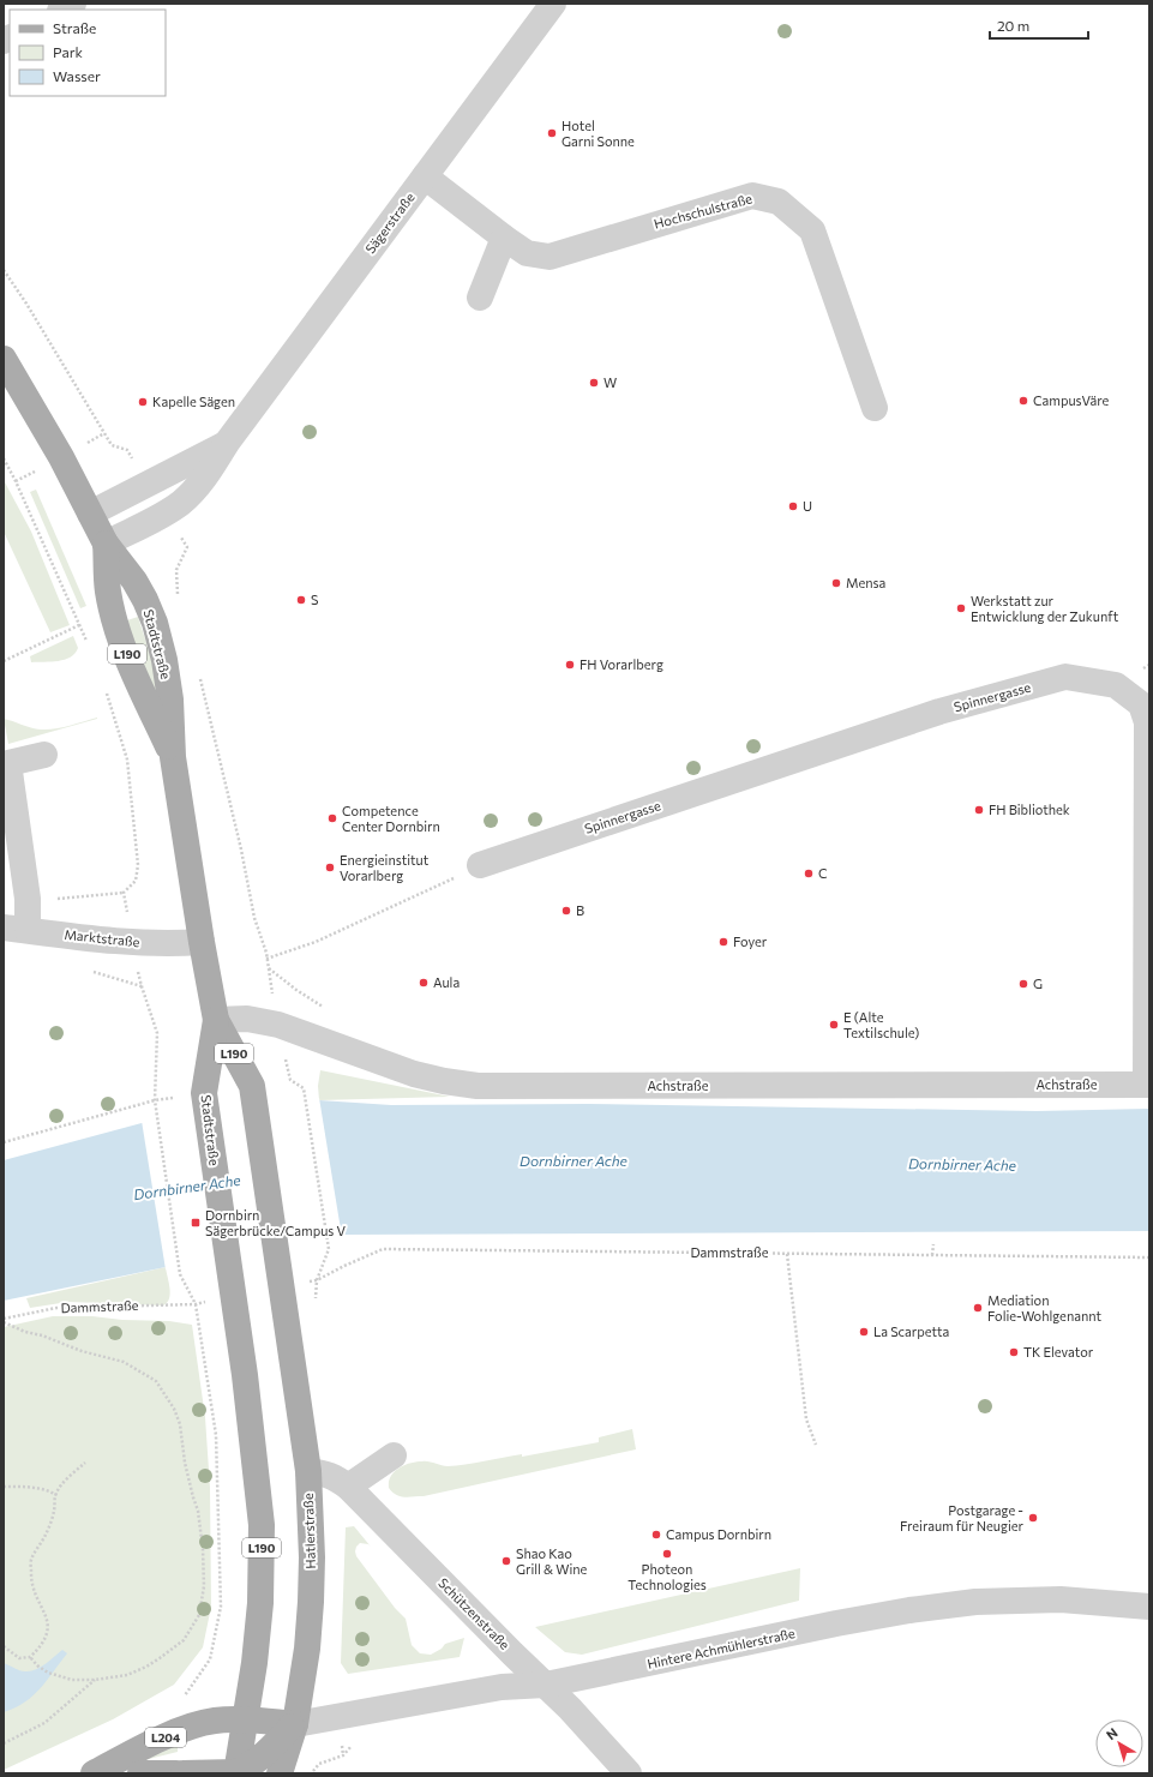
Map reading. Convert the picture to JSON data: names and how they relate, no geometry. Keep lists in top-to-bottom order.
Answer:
{
  "streets": {
    "main road": [
      "Stadtstraße",
      "L190",
      "Hatlerstraße",
      "L204"
    ],
    "street": [
      "Hochschulstraße",
      "Sägerstraße",
      "Spinnergasse",
      "Marktstraße",
      "Achstraße",
      "Schützenstraße",
      "Hintere Achmühlerstraße"
    ],
    "path": ["Dammstraße"]
  },
  "crossings": [
    ["Hochschulstraße", "Sägerstraße"],
    ["Sägerstraße", "Stadtstraße"],
    ["Stadtstraße", "L190"],
    ["Stadtstraße", "Marktstraße"],
    ["Stadtstraße", "Achstraße"],
    ["Stadtstraße", "Hatlerstraße"],
    ["Stadtstraße", "L204"],
    ["L190", "L204"],
    ["Spinnergasse", "Achstraße"],
    ["Achstraße", "Dammstraße"],
    ["Hatlerstraße", "Schützenstraße"],
    ["Hatlerstraße", "Hintere Achmühlerstraße"],
    ["Hatlerstraße", "L204"],
    ["Schützenstraße", "Hintere Achmühlerstraße"],
    ["Hintere Achmühlerstraße", "L204"]
  ],
  "water": ["Dornbirner Ache"],
  "places": {
    "other": [
      "Hotel Garni Sonne",
      "W",
      "CampusVäre",
      "Kapelle Sägen",
      "U",
      "Mensa",
      "S",
      "Werkstatt zur Entwicklung der Zukunft",
      "FH Vorarlberg",
      "FH Bibliothek",
      "Competence Center Dornbirn",
      "Energieinstitut Vorarlberg",
      "C",
      "B",
      "Foyer",
      "Aula",
      "G",
      "E (Alte Textilschule)",
      "Mediation Folie-Wohlgenannt",
      "La Scarpetta",
      "TK Elevator",
      "Postgarage - Freiraum für Neugier",
      "Campus Dornbirn",
      "Photeon Technologies",
      "Shao Kao Grill & Wine"
    ],
    "transit": ["Dornbirn Sägerbrücke/Campus V"]
  },
  "legend": ["Straße", "Park", "Wasser"],
  "scale_bar": "20 m",
  "north": "top left"
}
